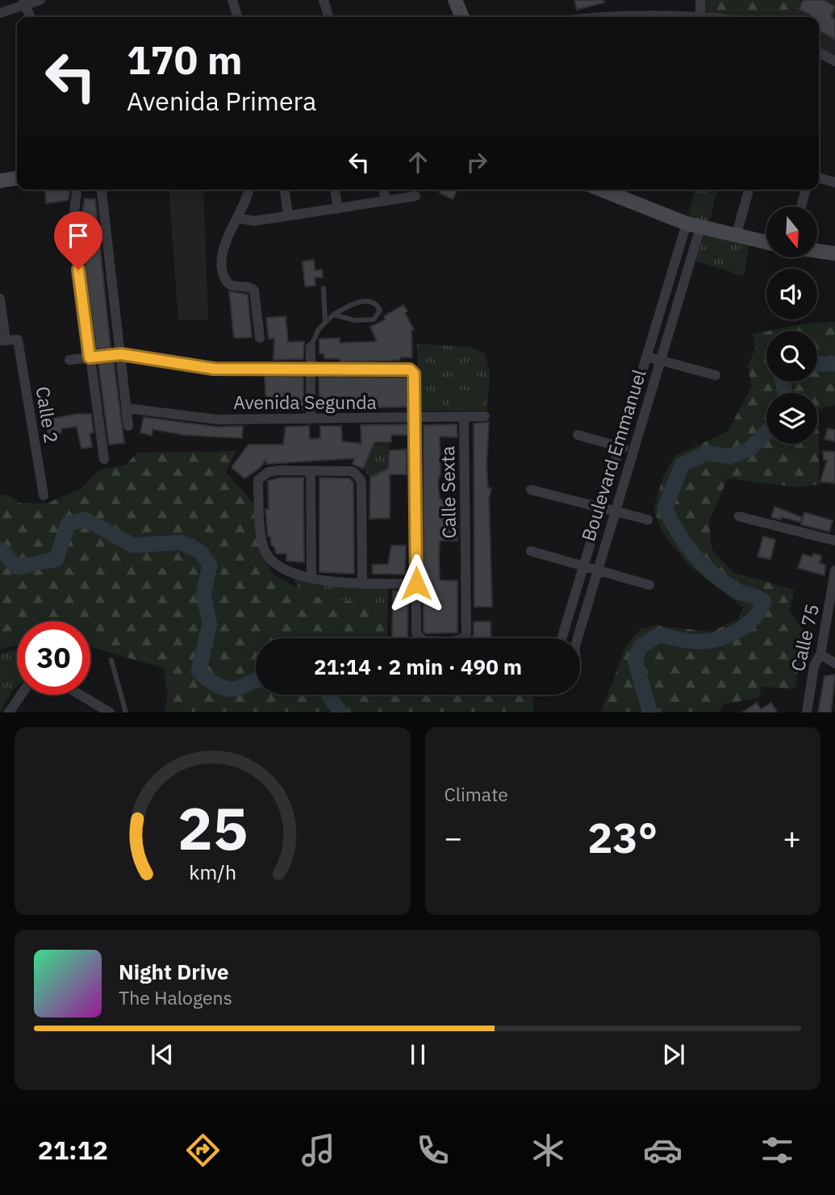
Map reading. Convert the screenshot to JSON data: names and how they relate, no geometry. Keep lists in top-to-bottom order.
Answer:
{
  "streets": {
    "street": [
      "Avenida Segunda",
      "Calle 2",
      "Boulevard Emmanuel",
      "Calle Sexta",
      "Calle 75"
    ]
  },
  "crossings": [
    ["Avenida Segunda", "Calle Sexta"]
  ],
  "north": "bottom",
  "page": {
    "turn": ["170 m", "Avenida Primera"],
    "limit": "30",
    "trip": "21:14 · 2 min · 490 m",
    "tile": "Climate",
    "heat": ["−", "23°", "+"],
    "song": ["Night Drive", "The Halogens"],
    "tabs": "21:12",
    "gauge": ["25", "km/h"]
  }
}
